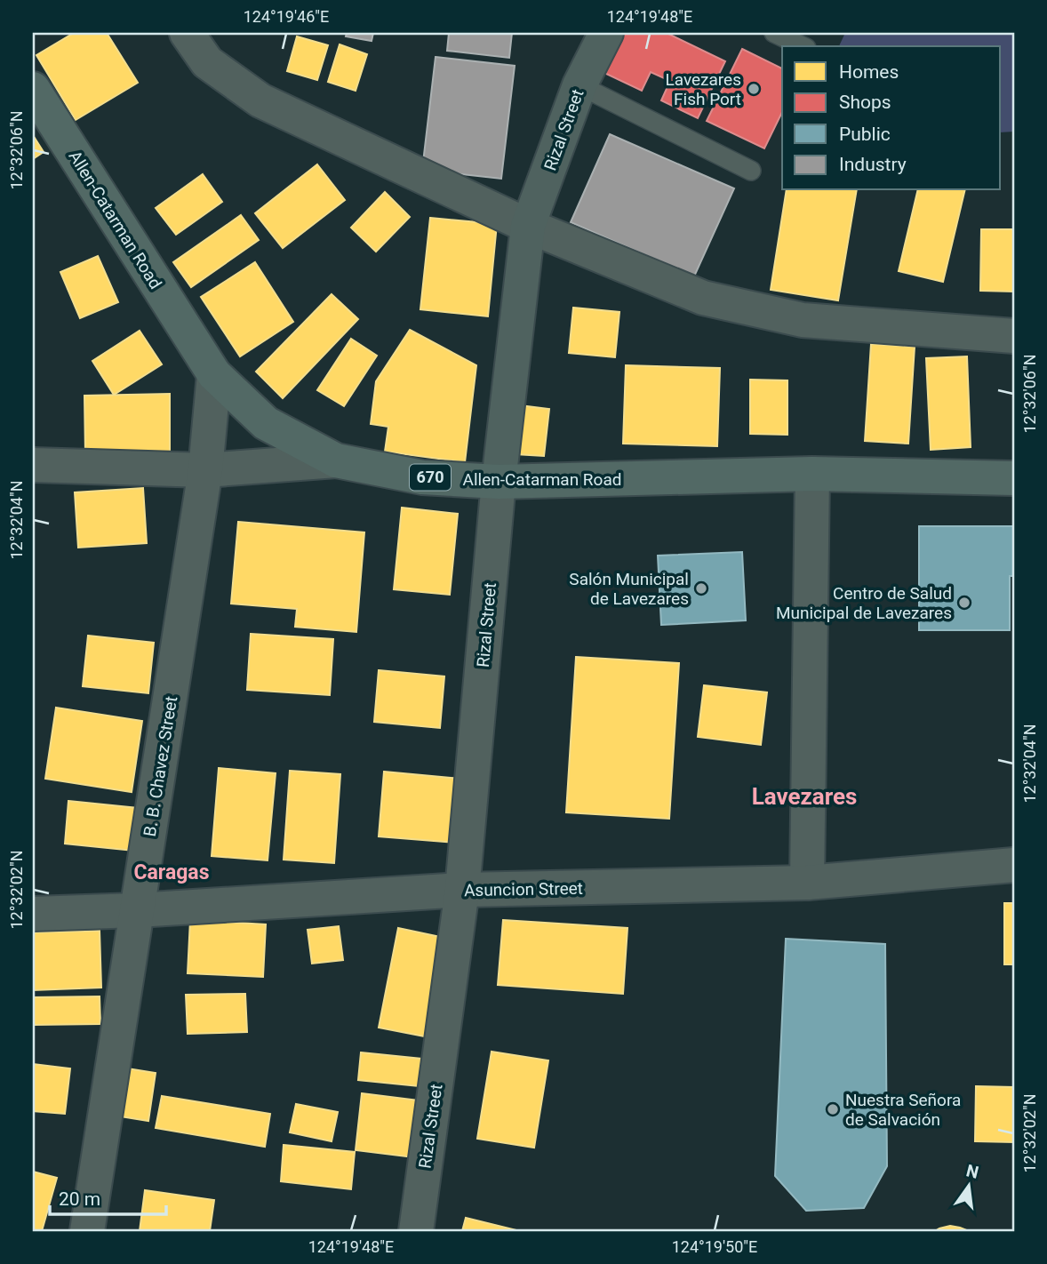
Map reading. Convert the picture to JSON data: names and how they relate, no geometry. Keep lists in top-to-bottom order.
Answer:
{
  "streets": {
    "main road": ["Allen-Catarman Road", "670"],
    "street": ["Rizal Street", "B. B. Chavez Street", "Asuncion Street"]
  },
  "crossings": [
    ["Rizal Street", "Allen-Catarman Road"],
    ["Rizal Street", "Asuncion Street"],
    ["Allen-Catarman Road", "B. B. Chavez Street"],
    ["B. B. Chavez Street", "Asuncion Street"]
  ],
  "districts": ["Lavezares", "Caragas"],
  "places": [
    "Lavezares Fish Port",
    "Salón Municipal de Lavezares",
    "Centro de Salud Municipal de Lavezares",
    "Nuestra Señora de Salvación"
  ],
  "legend": [
    "Homes",
    "Shops",
    "Public",
    "Industry"
  ],
  "scale_bar": "20 m",
  "north": "top",
  "coordinates": [
    "124°19'46\"E",
    "124°19'48\"E",
    "12°32'06\"N",
    "12°32'04\"N",
    "12°32'02\"N",
    "124°19'50\"E"
  ]
}
